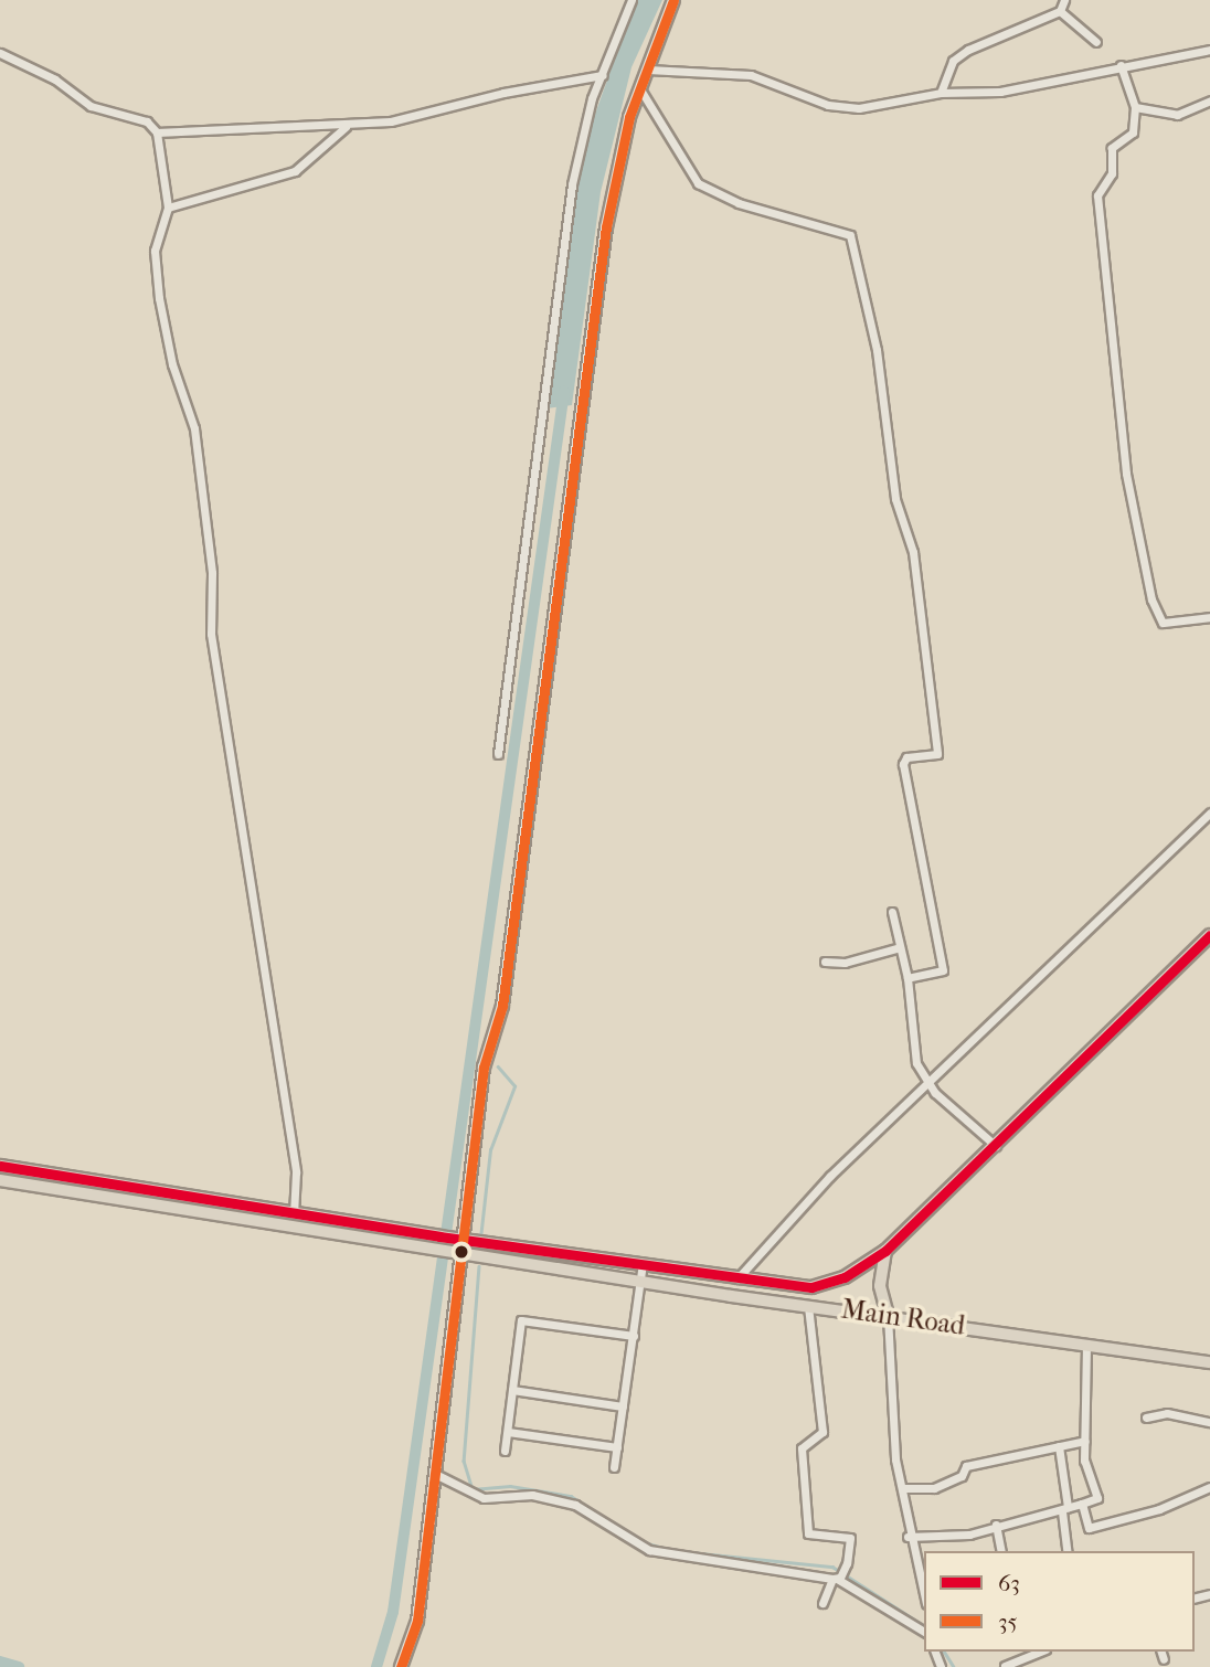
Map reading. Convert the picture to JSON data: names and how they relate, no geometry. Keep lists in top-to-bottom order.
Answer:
{
  "streets": {
    "main road": ["Main Road"]
  },
  "lines": ["transit line 35", "transit line 63"],
  "legend": ["63", "35"]
}
